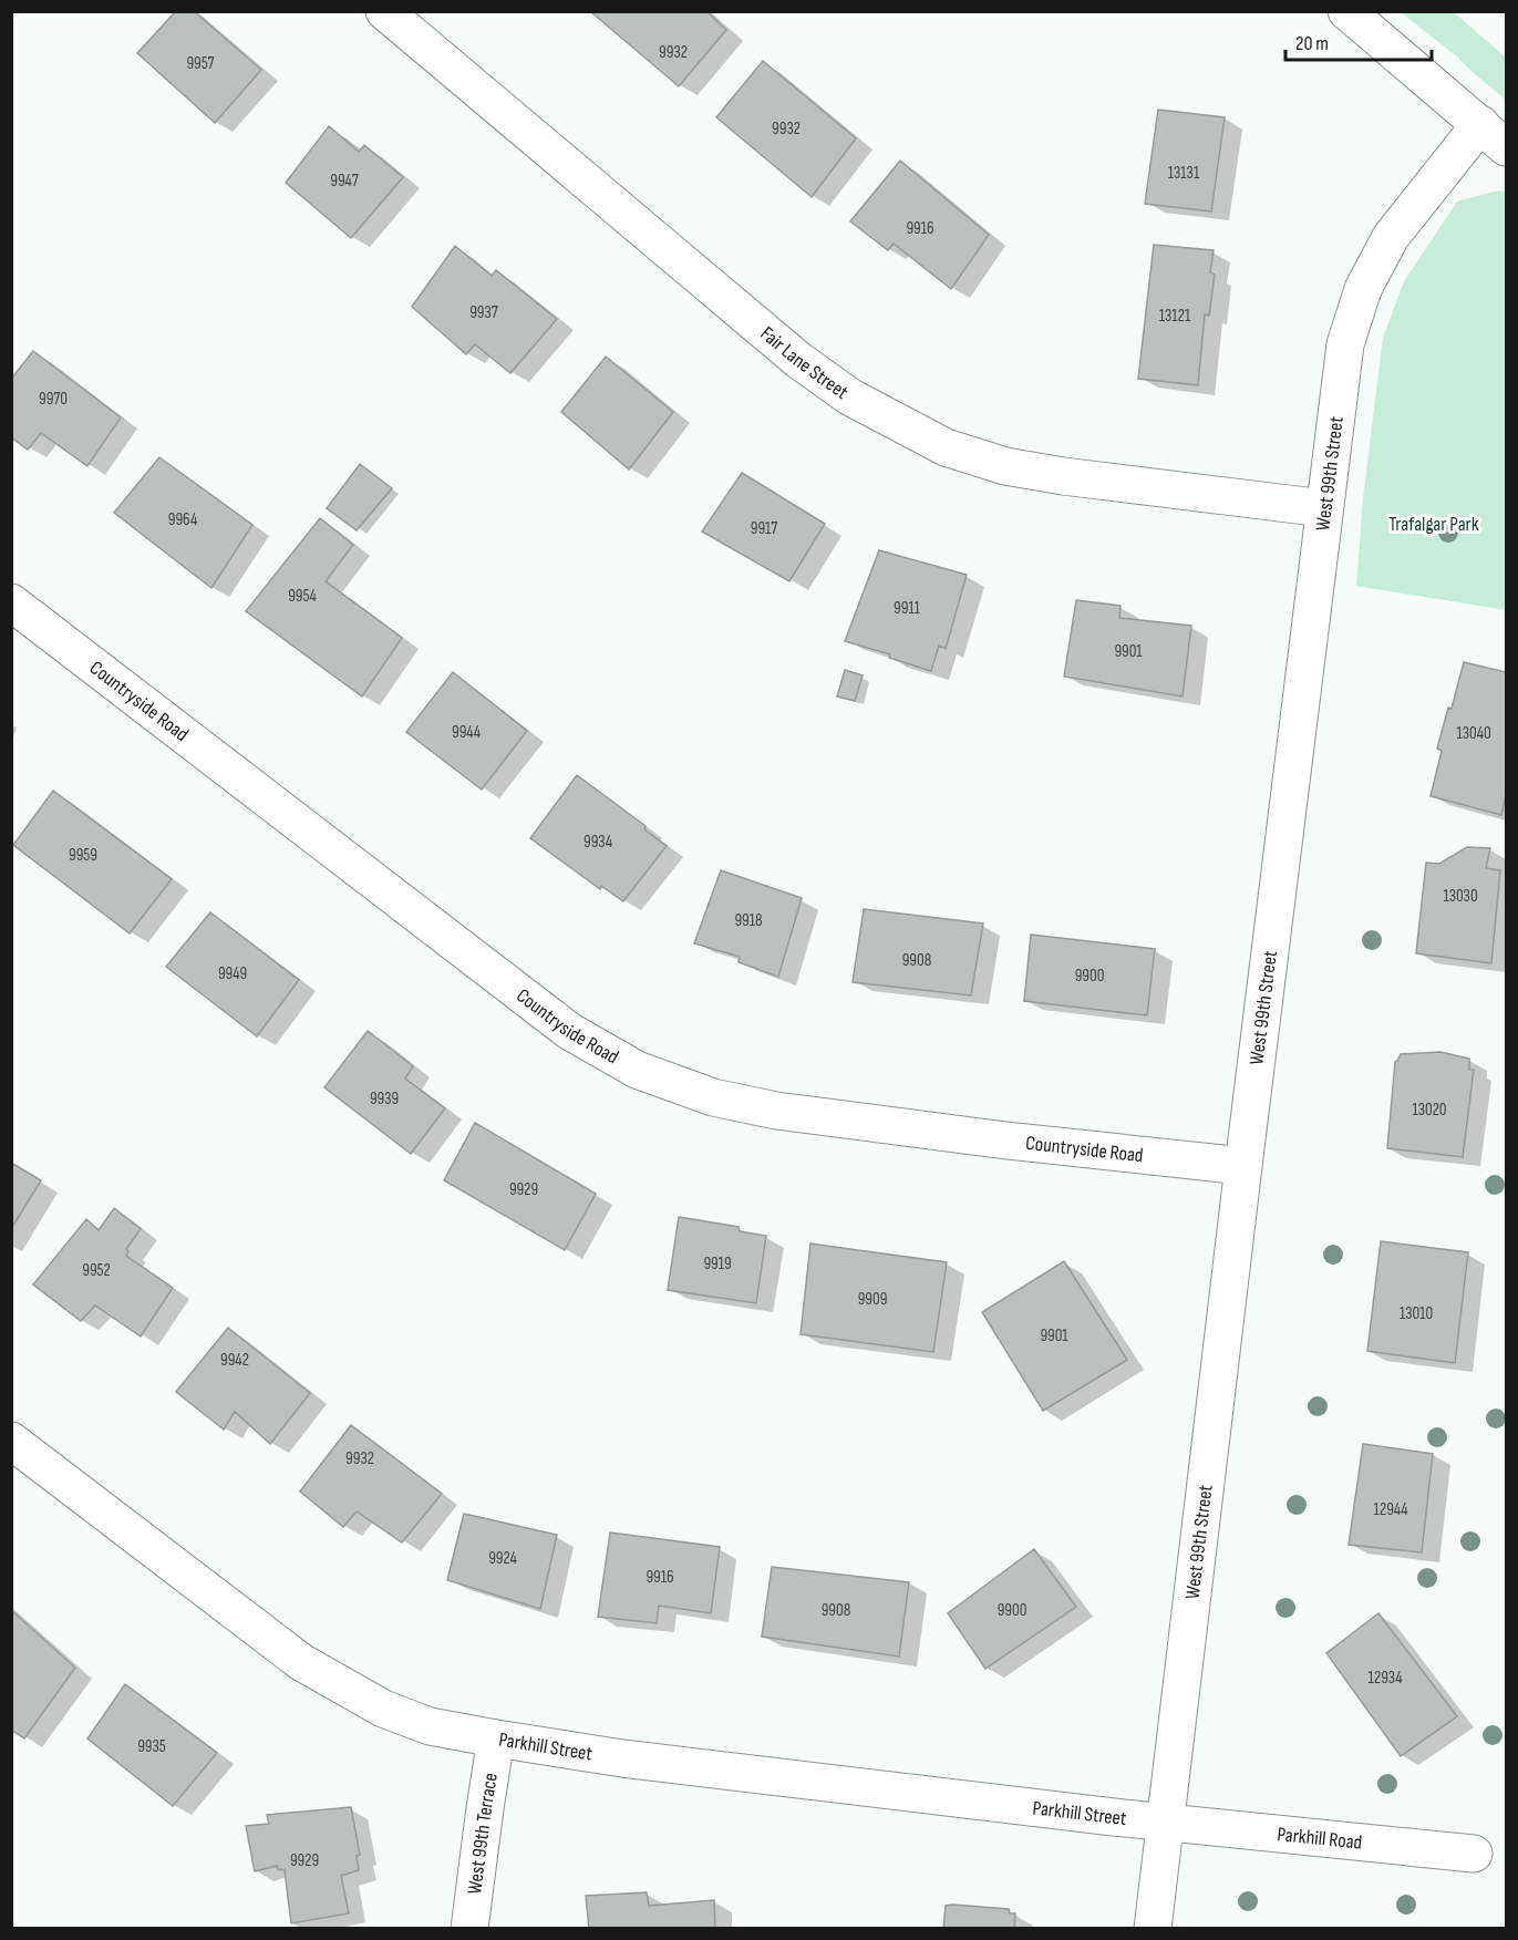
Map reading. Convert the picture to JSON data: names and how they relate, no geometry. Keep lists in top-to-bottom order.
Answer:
{
  "streets": {
    "street": [
      "Fair Lane Street",
      "West 99th Street",
      "Countryside Road",
      "Parkhill Street",
      "West 99th Terrace",
      "Parkhill Road"
    ]
  },
  "crossings": [
    ["Fair Lane Street", "West 99th Street"],
    ["West 99th Street", "Countryside Road"],
    ["West 99th Street", "Parkhill Street"],
    ["West 99th Street", "Parkhill Road"],
    ["Parkhill Street", "West 99th Terrace"],
    ["Parkhill Street", "Parkhill Road"]
  ],
  "parks": ["Trafalgar Park"],
  "house_numbers": [
    "9932",
    "9957",
    "9932",
    "13131",
    "9947",
    "9916",
    "9937",
    "13121",
    "9970",
    "9964",
    "9917",
    "9954",
    "9911",
    "9901",
    "9944",
    "13040",
    "9934",
    "9959",
    "13030",
    "9918",
    "9908",
    "9949",
    "9900",
    "9939",
    "13020",
    "9929",
    "9919",
    "9952",
    "9909",
    "13010",
    "9901",
    "9942",
    "9932",
    "12944",
    "9924",
    "9916",
    "9908",
    "9900",
    "12934",
    "9935",
    "9929"
  ],
  "scale_bar": "20 m"
}
